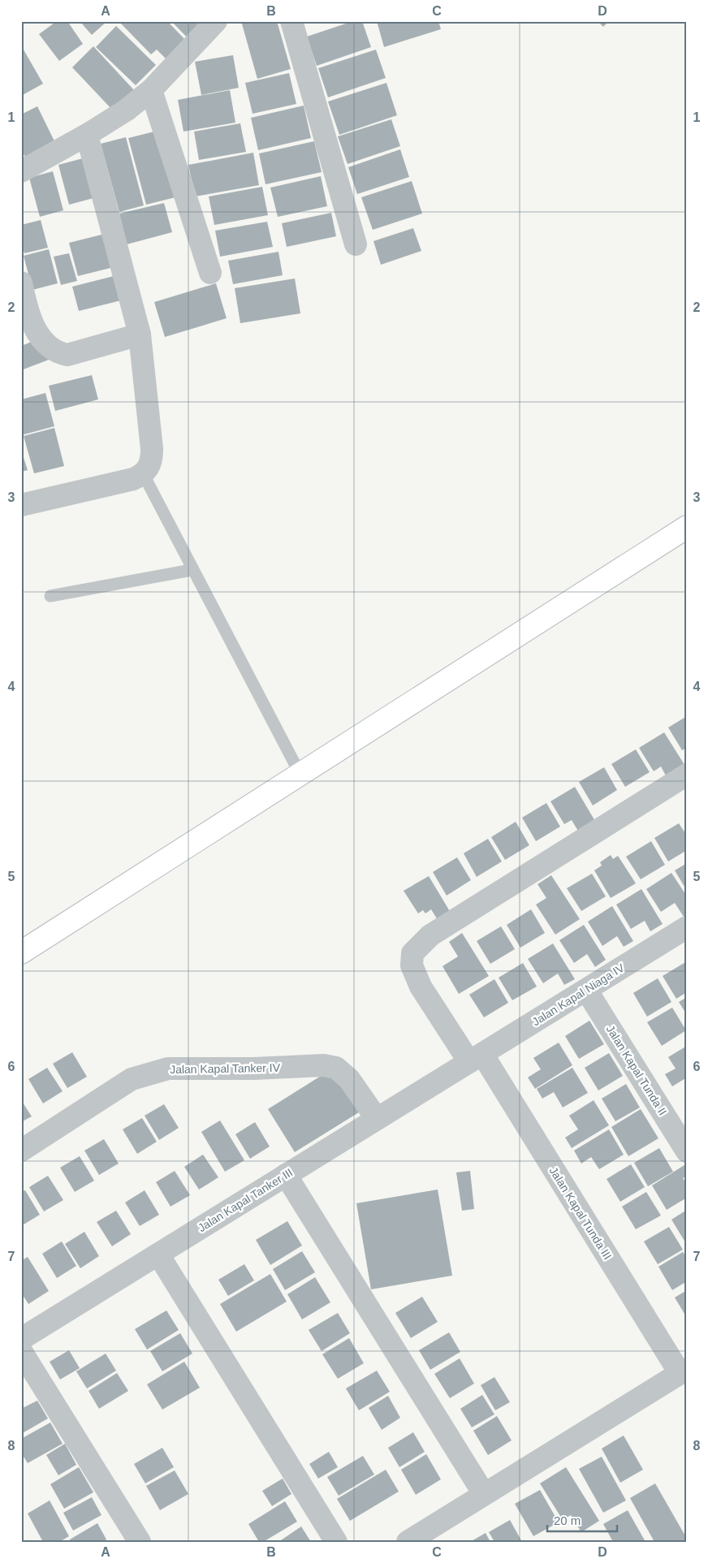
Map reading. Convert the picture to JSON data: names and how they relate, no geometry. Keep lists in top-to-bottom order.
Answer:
{
  "streets": {
    "street": [
      "Jalan Kapal Niaga IV",
      "Jalan Kapal Tanker IV",
      "Jalan Kapal Tunda II",
      "Jalan Kapal Tanker III",
      "Jalan Kapal Tunda III"
    ]
  },
  "crossings": [
    ["Jalan Kapal Niaga IV", "Jalan Kapal Tunda II"],
    ["Jalan Kapal Niaga IV", "Jalan Kapal Tanker III"],
    ["Jalan Kapal Niaga IV", "Jalan Kapal Tunda III"],
    ["Jalan Kapal Tanker IV", "Jalan Kapal Tanker III"],
    ["Jalan Kapal Tanker III", "Jalan Kapal Tunda III"]
  ],
  "scale_bar": "20 m",
  "grid": {
    "columns": [
      "A",
      "B",
      "C",
      "D"
    ],
    "rows": [
      "1",
      "2",
      "3",
      "4",
      "5",
      "6",
      "7",
      "8"
    ]
  }
}
